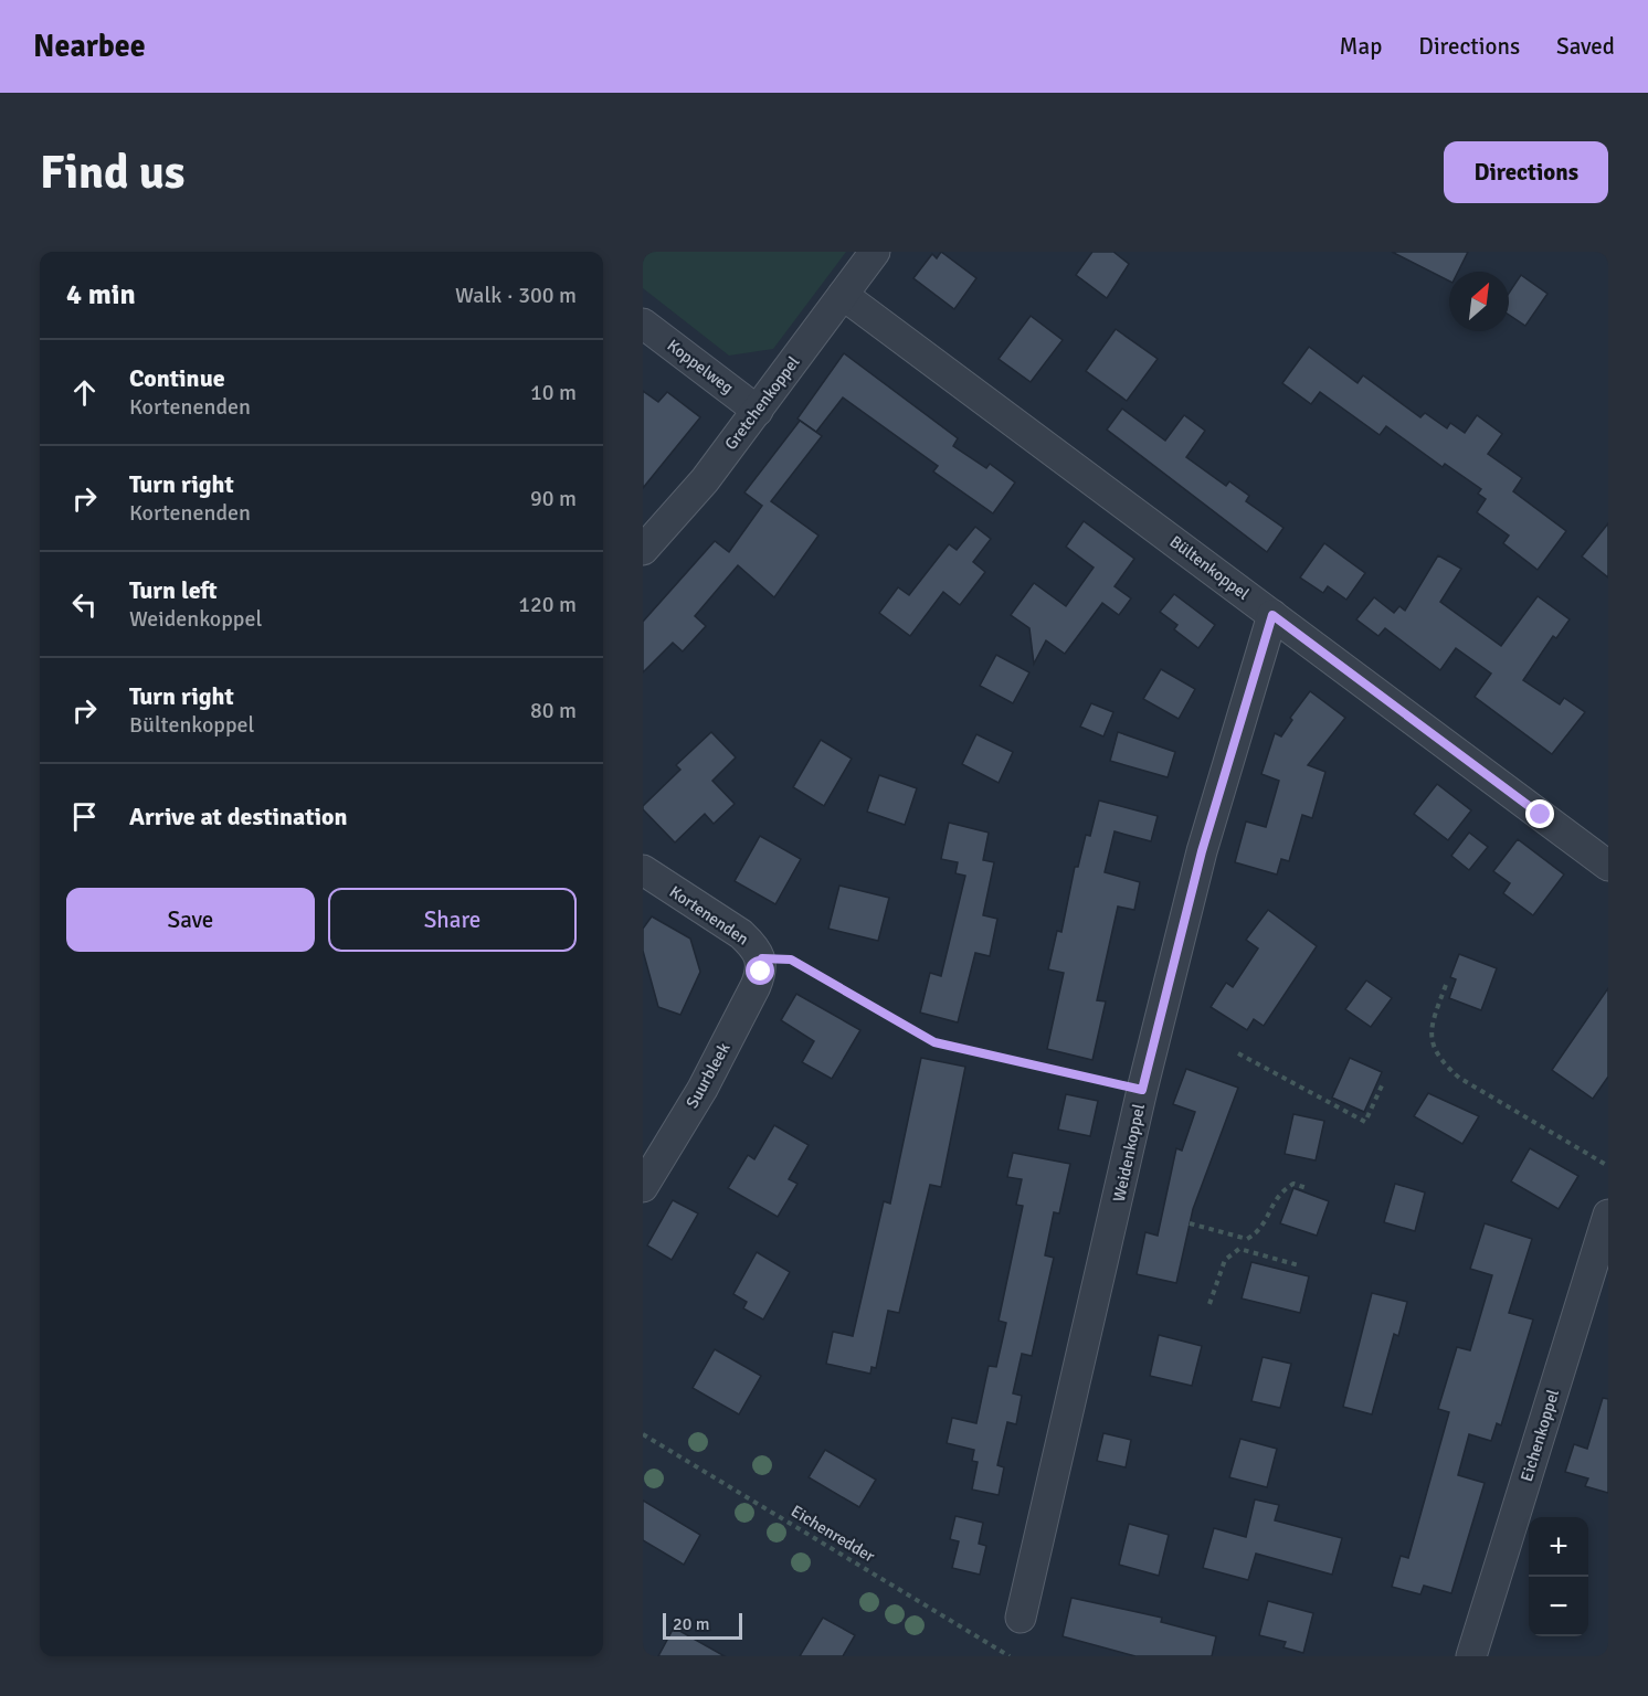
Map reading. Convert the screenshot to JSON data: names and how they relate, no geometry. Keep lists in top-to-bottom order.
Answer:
{
  "streets": {
    "street": [
      "Koppelweg",
      "Gretchenkoppel",
      "Bültenkoppel",
      "Kortenenden",
      "Suurbleek",
      "Weidenkoppel",
      "Eichenkoppel"
    ],
    "path": ["Eichenredder"]
  },
  "crossings": [
    ["Koppelweg", "Gretchenkoppel"],
    ["Gretchenkoppel", "Bültenkoppel"],
    ["Bültenkoppel", "Weidenkoppel"],
    ["Kortenenden", "Suurbleek"],
    ["Kortenenden", "Weidenkoppel"]
  ],
  "scale_bar": "20 m",
  "north": "top right",
  "page": {
    "header": "Nearbee",
    "nav": ["Map", "Directions", "Saved"],
    "buttons": [
      "Directions",
      ["Save", "Share"]
    ],
    "title": "Find us",
    "heading": ["4 min", "Walk · 300 m"],
    "list": [
      ["Continue", "Kortenenden", "10 m"],
      ["Turn right", "Kortenenden", "90 m"],
      ["Turn left", "Weidenkoppel", "120 m"],
      ["Turn right", "Bültenkoppel", "80 m"],
      "Arrive at destination"
    ],
    "map_buttons": ["+", "−"],
    "scale": "20 m"
  }
}
